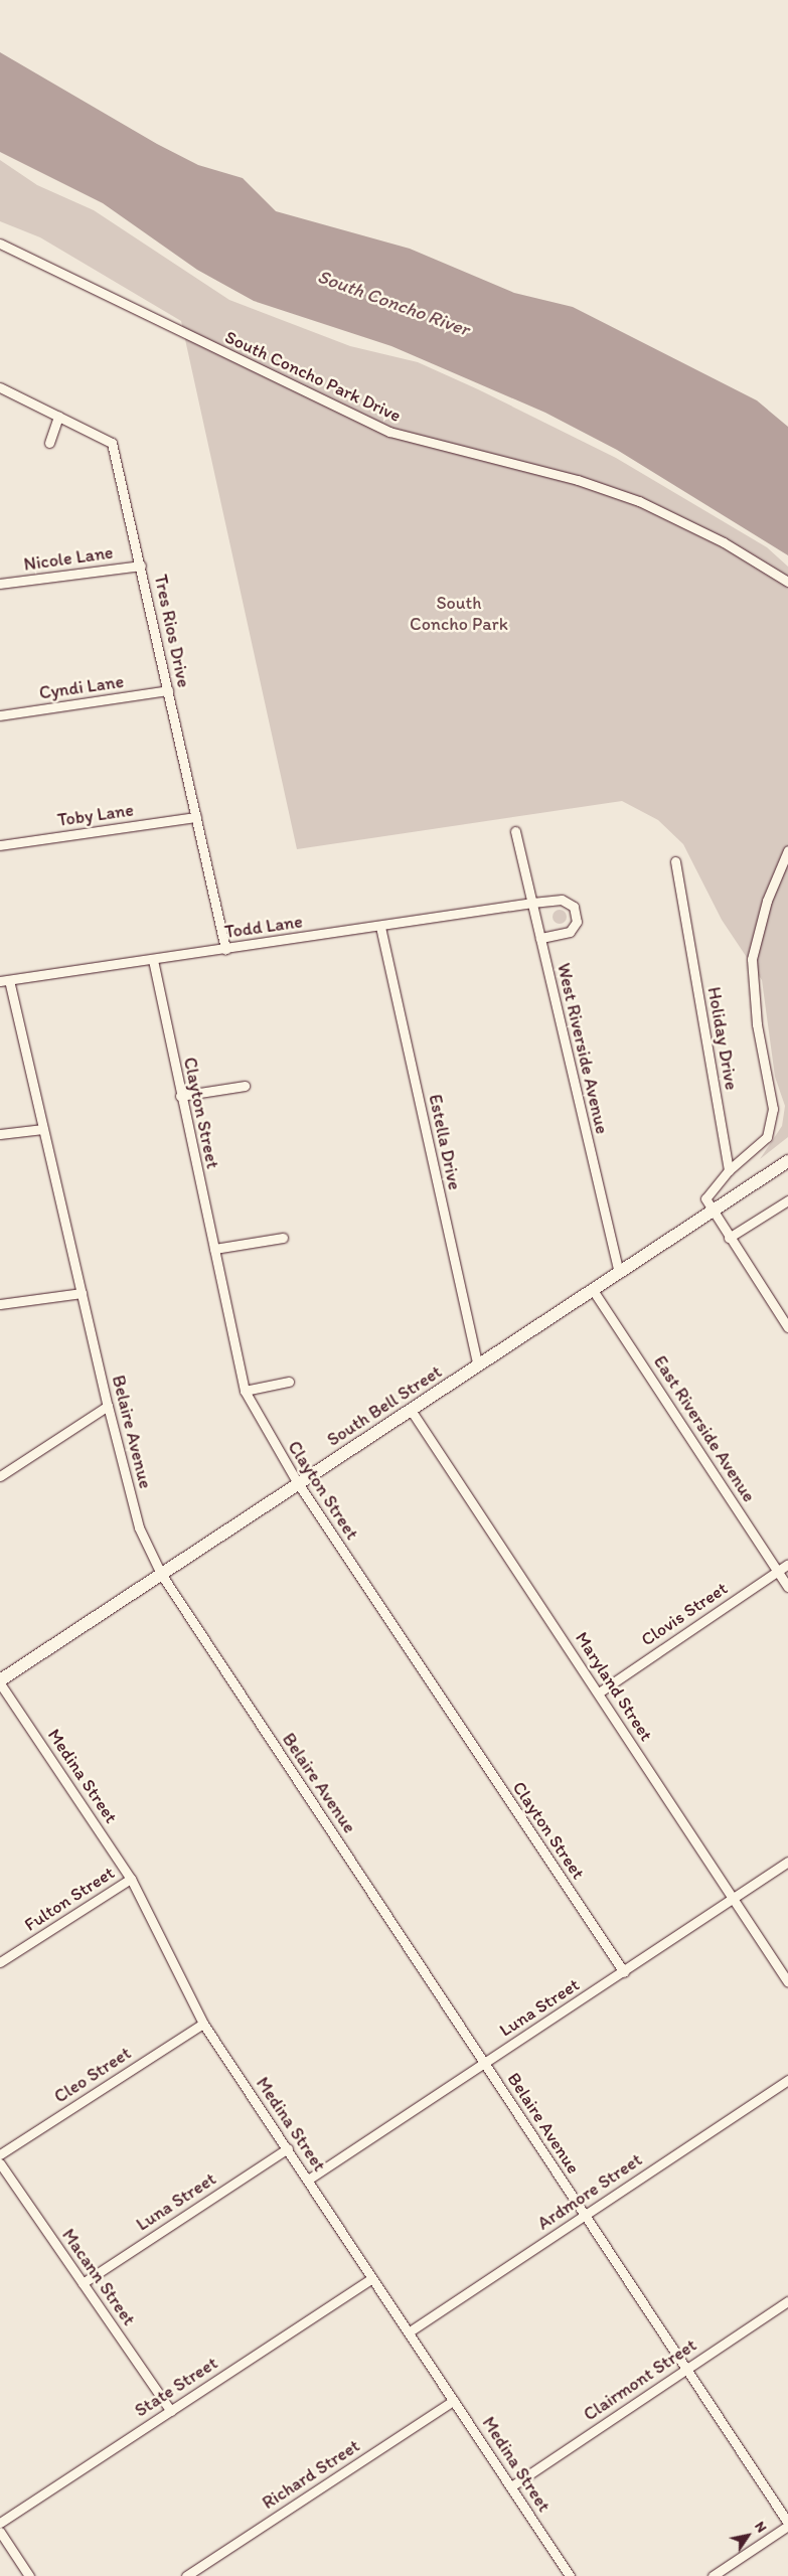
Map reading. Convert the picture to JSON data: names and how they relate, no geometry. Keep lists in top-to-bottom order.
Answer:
{
  "streets": {
    "main road": ["South Bell Street"],
    "street": [
      "South Concho Park Drive",
      "Nicole Lane",
      "Tres Rios Drive",
      "Cyndi Lane",
      "Toby Lane",
      "Todd Lane",
      "Holiday Drive",
      "West Riverside Avenue",
      "Clayton Street",
      "Estella Drive",
      "East Riverside Avenue",
      "Belaire Avenue",
      "Clovis Street",
      "Maryland Street",
      "Medina Street",
      "Fulton Street",
      "Luna Street",
      "Cleo Street",
      "Ardmore Street",
      "Macann Street",
      "Clairmont Street",
      "State Street",
      "Richard Street"
    ]
  },
  "crossings": [
    ["Nicole Lane", "Tres Rios Drive"],
    ["Tres Rios Drive", "Cyndi Lane"],
    ["Tres Rios Drive", "Toby Lane"],
    ["Tres Rios Drive", "Todd Lane"],
    ["Todd Lane", "West Riverside Avenue"],
    ["Todd Lane", "Clayton Street"],
    ["Todd Lane", "Estella Drive"],
    ["Todd Lane", "Belaire Avenue"],
    ["West Riverside Avenue", "South Bell Street"],
    ["Clayton Street", "South Bell Street"],
    ["Clayton Street", "Luna Street"],
    ["Estella Drive", "South Bell Street"],
    ["South Bell Street", "East Riverside Avenue"],
    ["South Bell Street", "Belaire Avenue"],
    ["South Bell Street", "Maryland Street"],
    ["South Bell Street", "Medina Street"],
    ["East Riverside Avenue", "Clovis Street"],
    ["Belaire Avenue", "Luna Street"],
    ["Belaire Avenue", "Ardmore Street"],
    ["Belaire Avenue", "Clairmont Street"],
    ["Clovis Street", "Maryland Street"],
    ["Maryland Street", "Luna Street"],
    ["Medina Street", "Fulton Street"],
    ["Medina Street", "Luna Street"],
    ["Medina Street", "Cleo Street"],
    ["Medina Street", "Ardmore Street"],
    ["Medina Street", "Clairmont Street"],
    ["Medina Street", "State Street"],
    ["Medina Street", "Richard Street"],
    ["Luna Street", "Macann Street"],
    ["Macann Street", "State Street"]
  ],
  "water": ["South Concho River"],
  "parks": ["South Concho Park"],
  "north": "top right"
}
